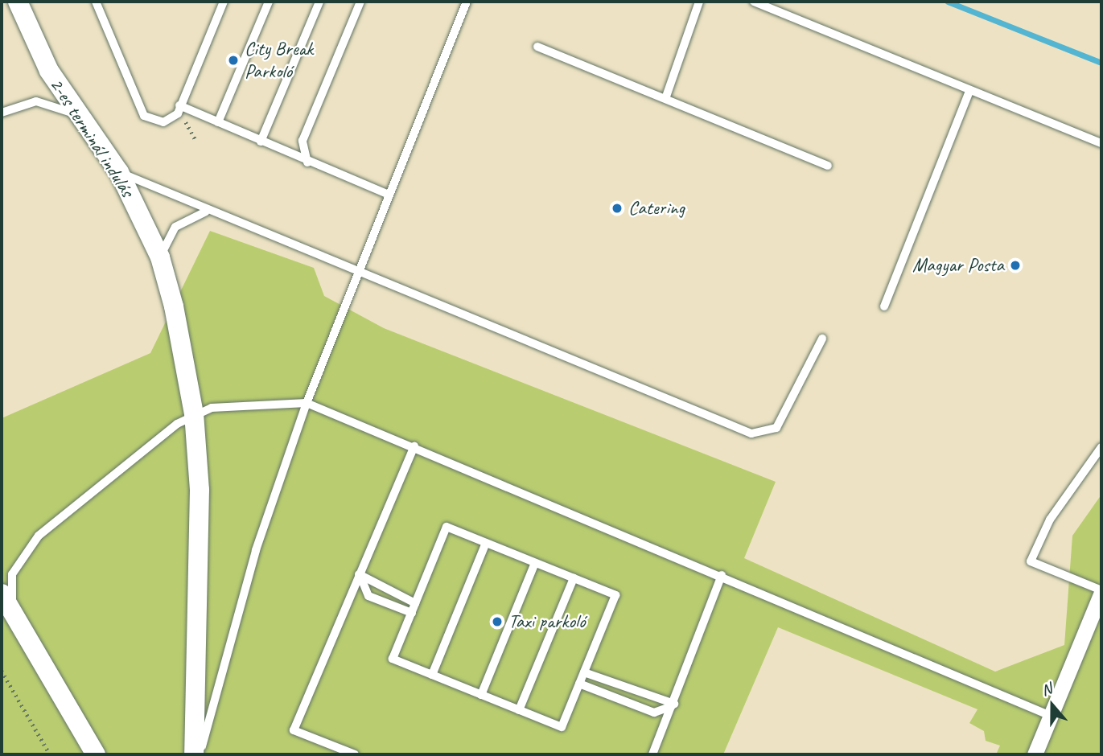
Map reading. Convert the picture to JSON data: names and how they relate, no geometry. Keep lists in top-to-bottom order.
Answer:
{
  "streets": {
    "street": ["2-es terminál indulás"]
  },
  "places": [
    "City Break Parkoló",
    "Catering",
    "Magyar Posta",
    "Taxi parkoló"
  ],
  "north": "top"
}
